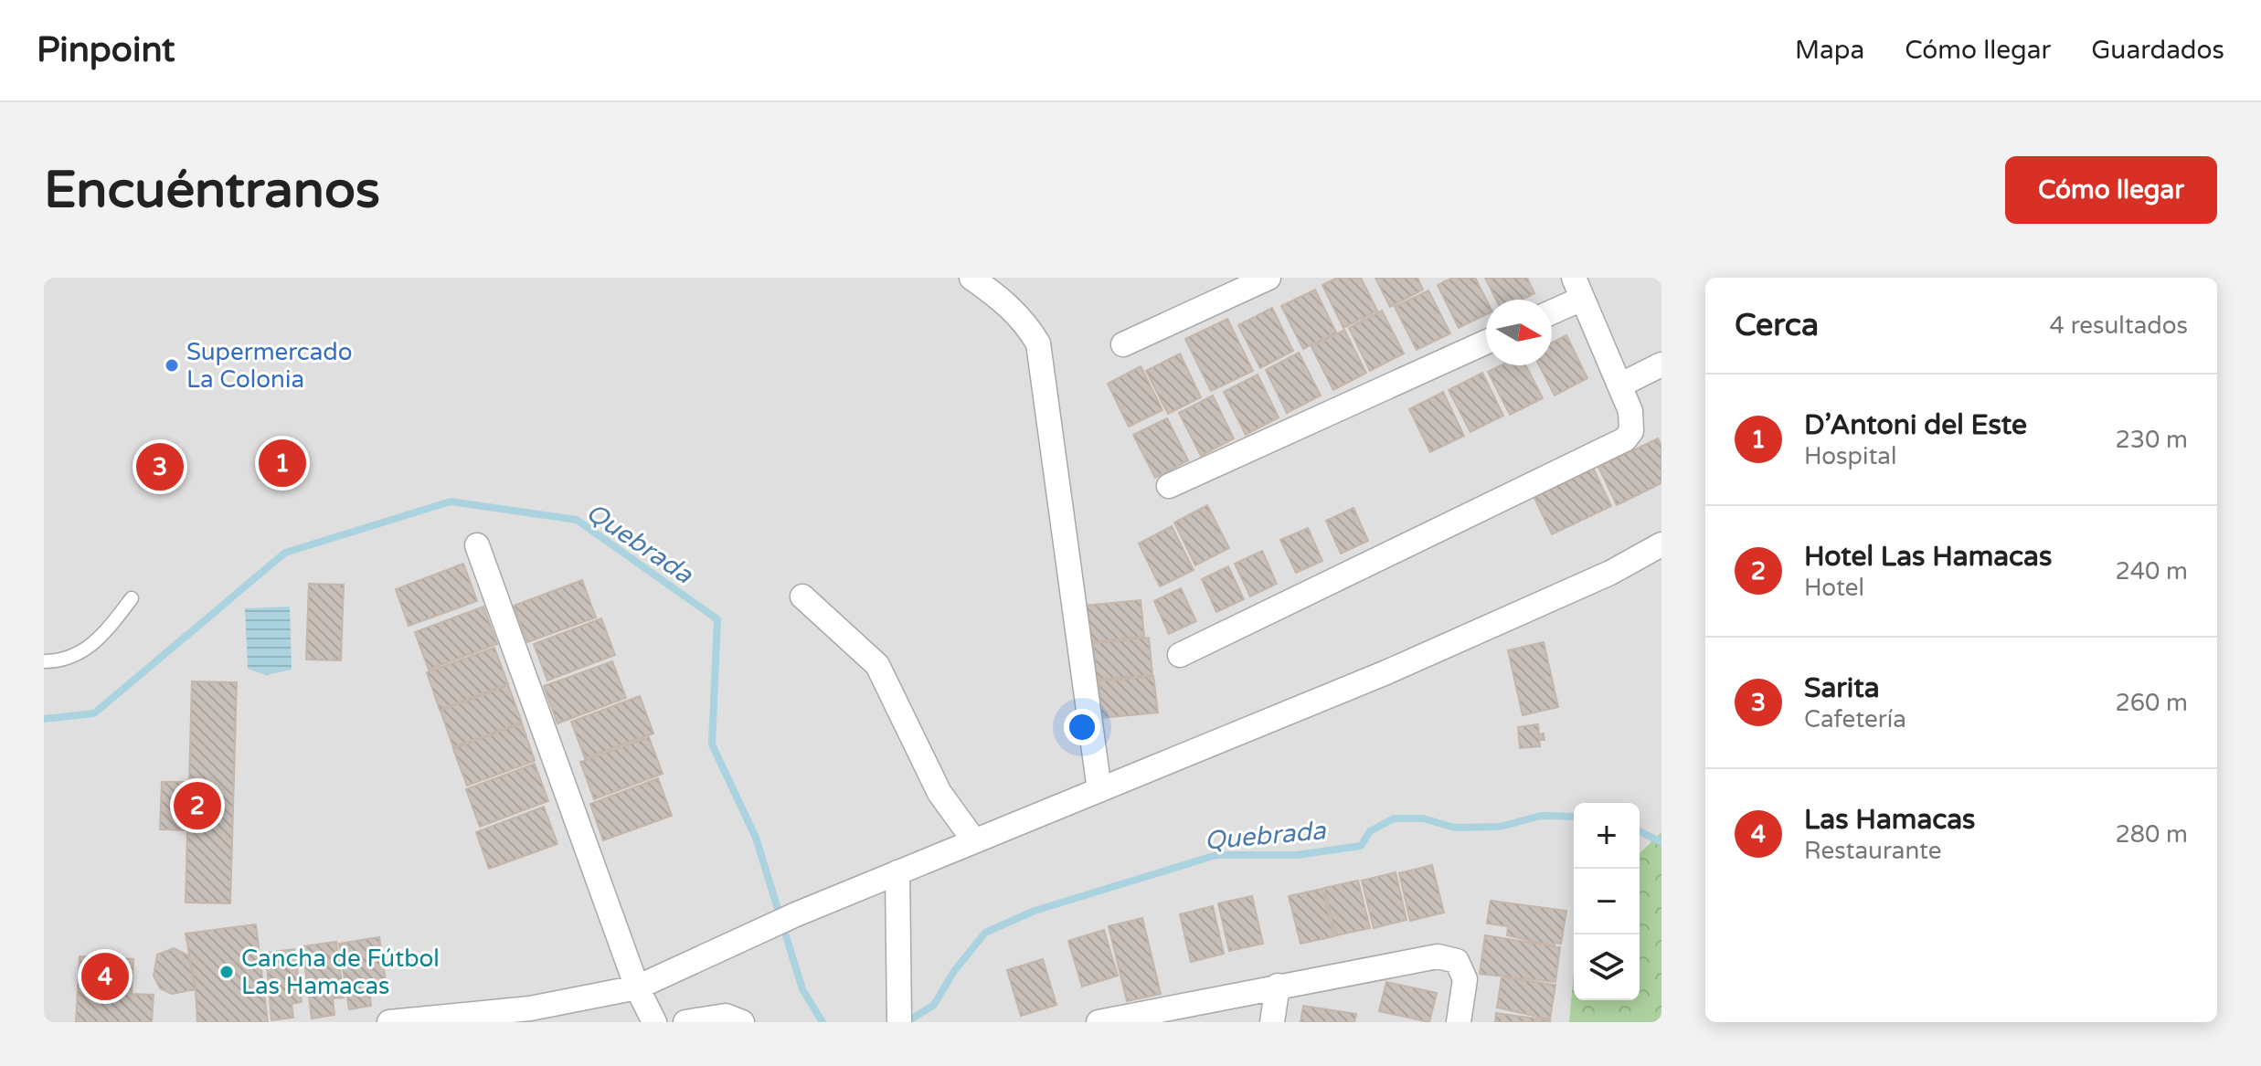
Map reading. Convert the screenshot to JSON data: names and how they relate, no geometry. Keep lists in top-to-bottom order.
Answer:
{
  "water": ["Quebrada"],
  "places": ["Supermercado La Colonia", "Cancha de Fútbol Las Hamacas"],
  "north": "right",
  "page": {
    "header": "Pinpoint",
    "nav": ["Mapa", "Cómo llegar", "Guardados"],
    "buttons": "Cómo llegar",
    "title": "Encuéntranos",
    "heading": ["Cerca", "4 resultados"],
    "list": [
      {
        "mark": "1",
        "name": "D’Antoni del Este",
        "note": "Hospital",
        "value": "230 m"
      },
      {
        "mark": "2",
        "name": "Hotel Las Hamacas",
        "note": "Hotel",
        "value": "240 m"
      },
      {
        "mark": "3",
        "name": "Sarita",
        "note": "Cafetería",
        "value": "260 m"
      },
      {
        "mark": "4",
        "name": "Las Hamacas",
        "note": "Restaurante",
        "value": "280 m"
      }
    ],
    "pins": [
      "1",
      "3",
      "2",
      "4"
    ],
    "map_buttons": ["+", "−"]
  }
}
